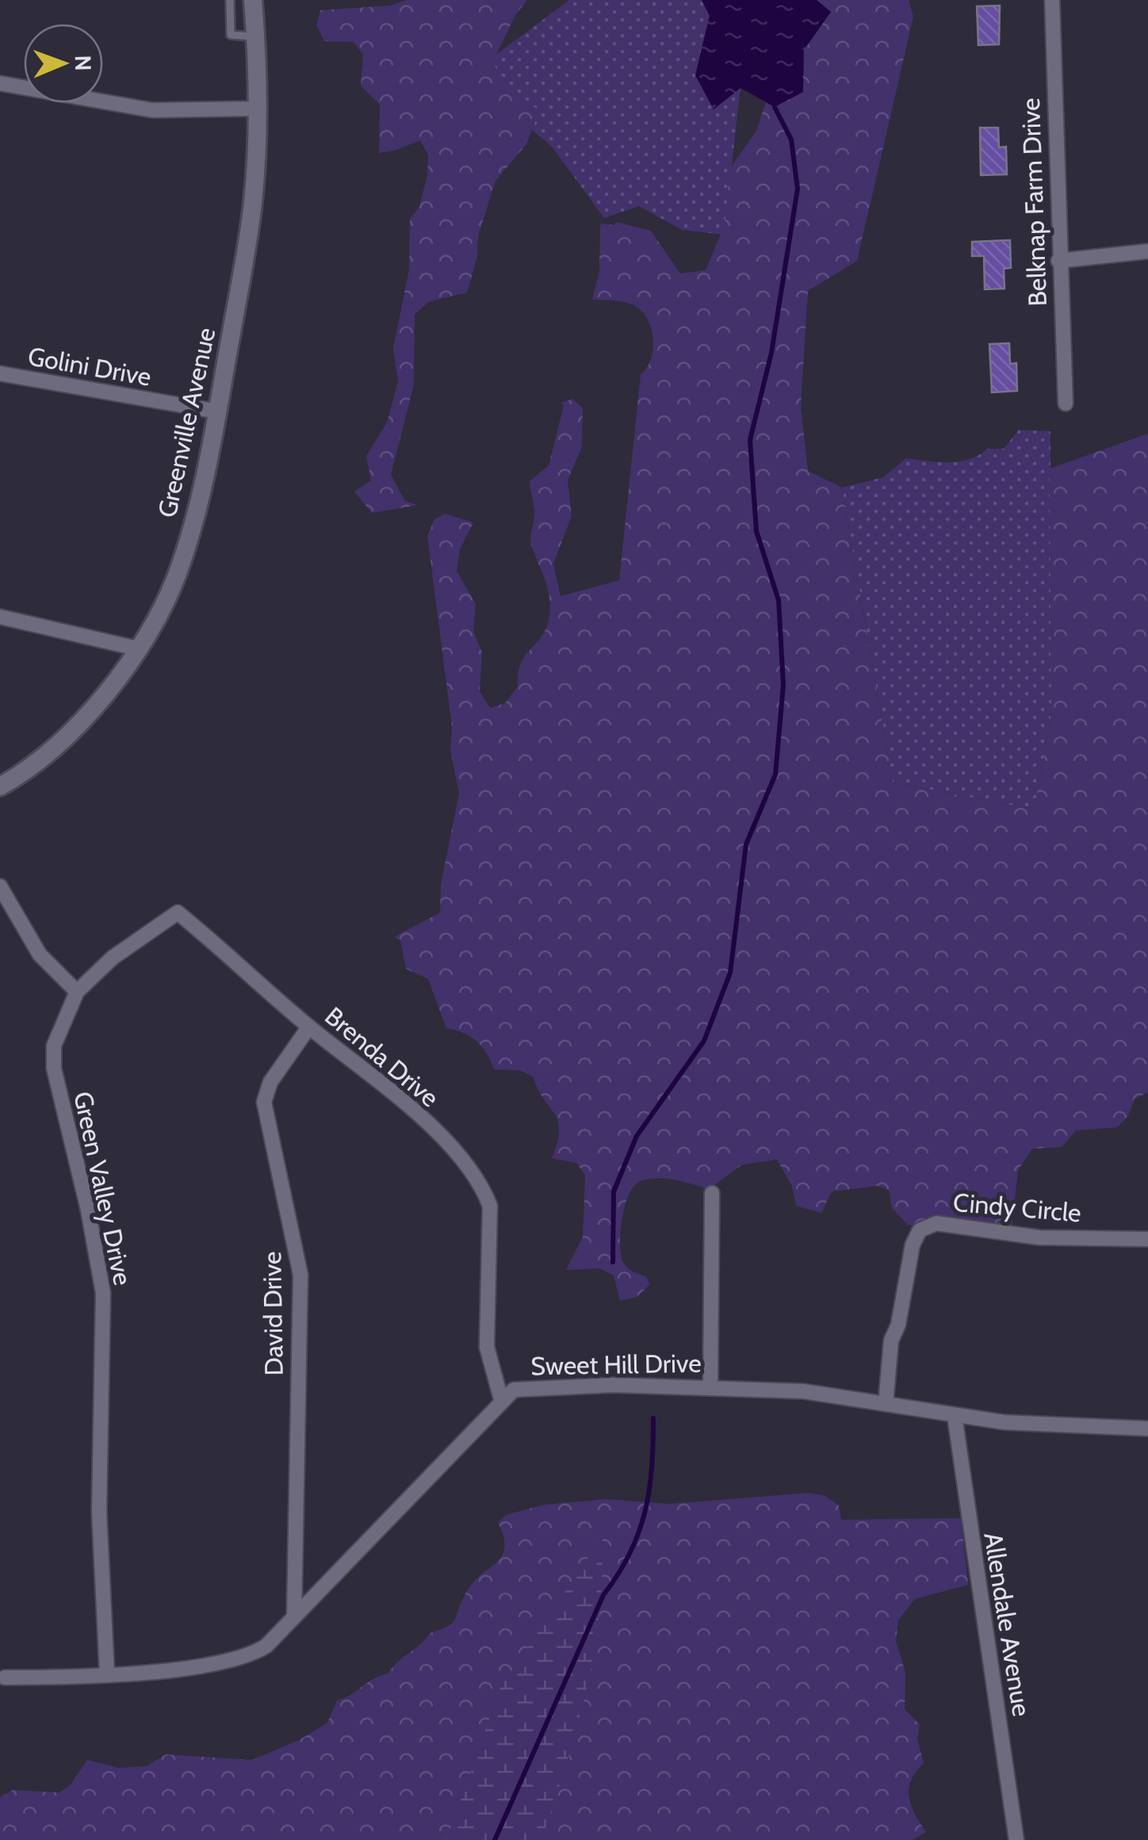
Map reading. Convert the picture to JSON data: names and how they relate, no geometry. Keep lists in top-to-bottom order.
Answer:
{
  "streets": {
    "street": [
      "Belknap Farm Drive",
      "Golini Drive",
      "Greenville Avenue",
      "Brenda Drive",
      "Green Valley Drive",
      "Cindy Circle",
      "David Drive",
      "Sweet Hill Drive",
      "Allendale Avenue"
    ]
  },
  "crossings": [
    ["Golini Drive", "Greenville Avenue"],
    ["Brenda Drive", "Green Valley Drive"],
    ["Brenda Drive", "David Drive"],
    ["Brenda Drive", "Sweet Hill Drive"],
    ["Green Valley Drive", "Sweet Hill Drive"],
    ["Cindy Circle", "Sweet Hill Drive"],
    ["David Drive", "Sweet Hill Drive"],
    ["Sweet Hill Drive", "Allendale Avenue"]
  ],
  "north": "right"
}
